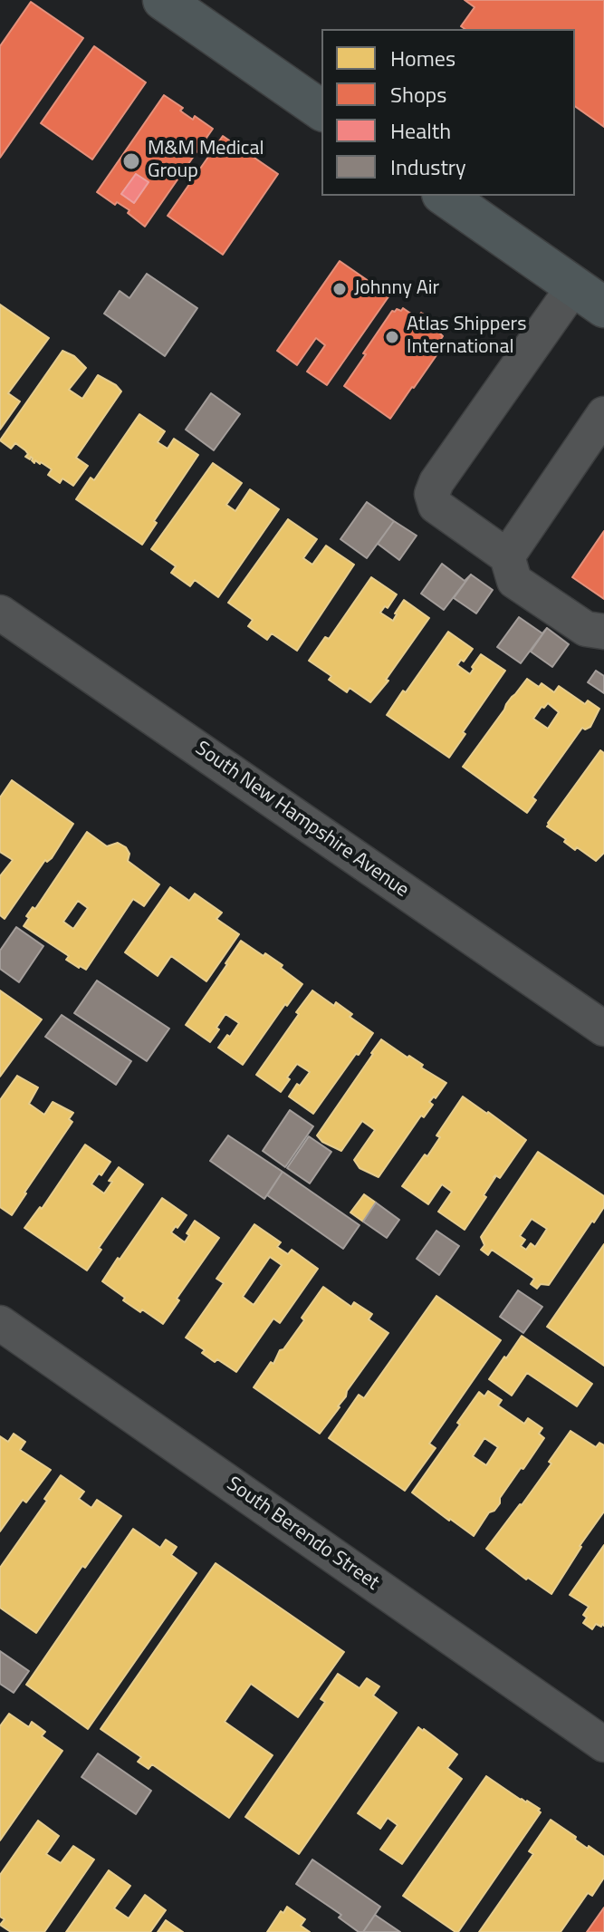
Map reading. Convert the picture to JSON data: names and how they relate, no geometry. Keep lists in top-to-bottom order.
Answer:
{
  "streets": {
    "street": ["South New Hampshire Avenue", "South Berendo Street"]
  },
  "places": ["M&M Medical Group", "Johnny Air", "Atlas Shippers International"],
  "legend": [
    "Homes",
    "Shops",
    "Health",
    "Industry"
  ]
}
